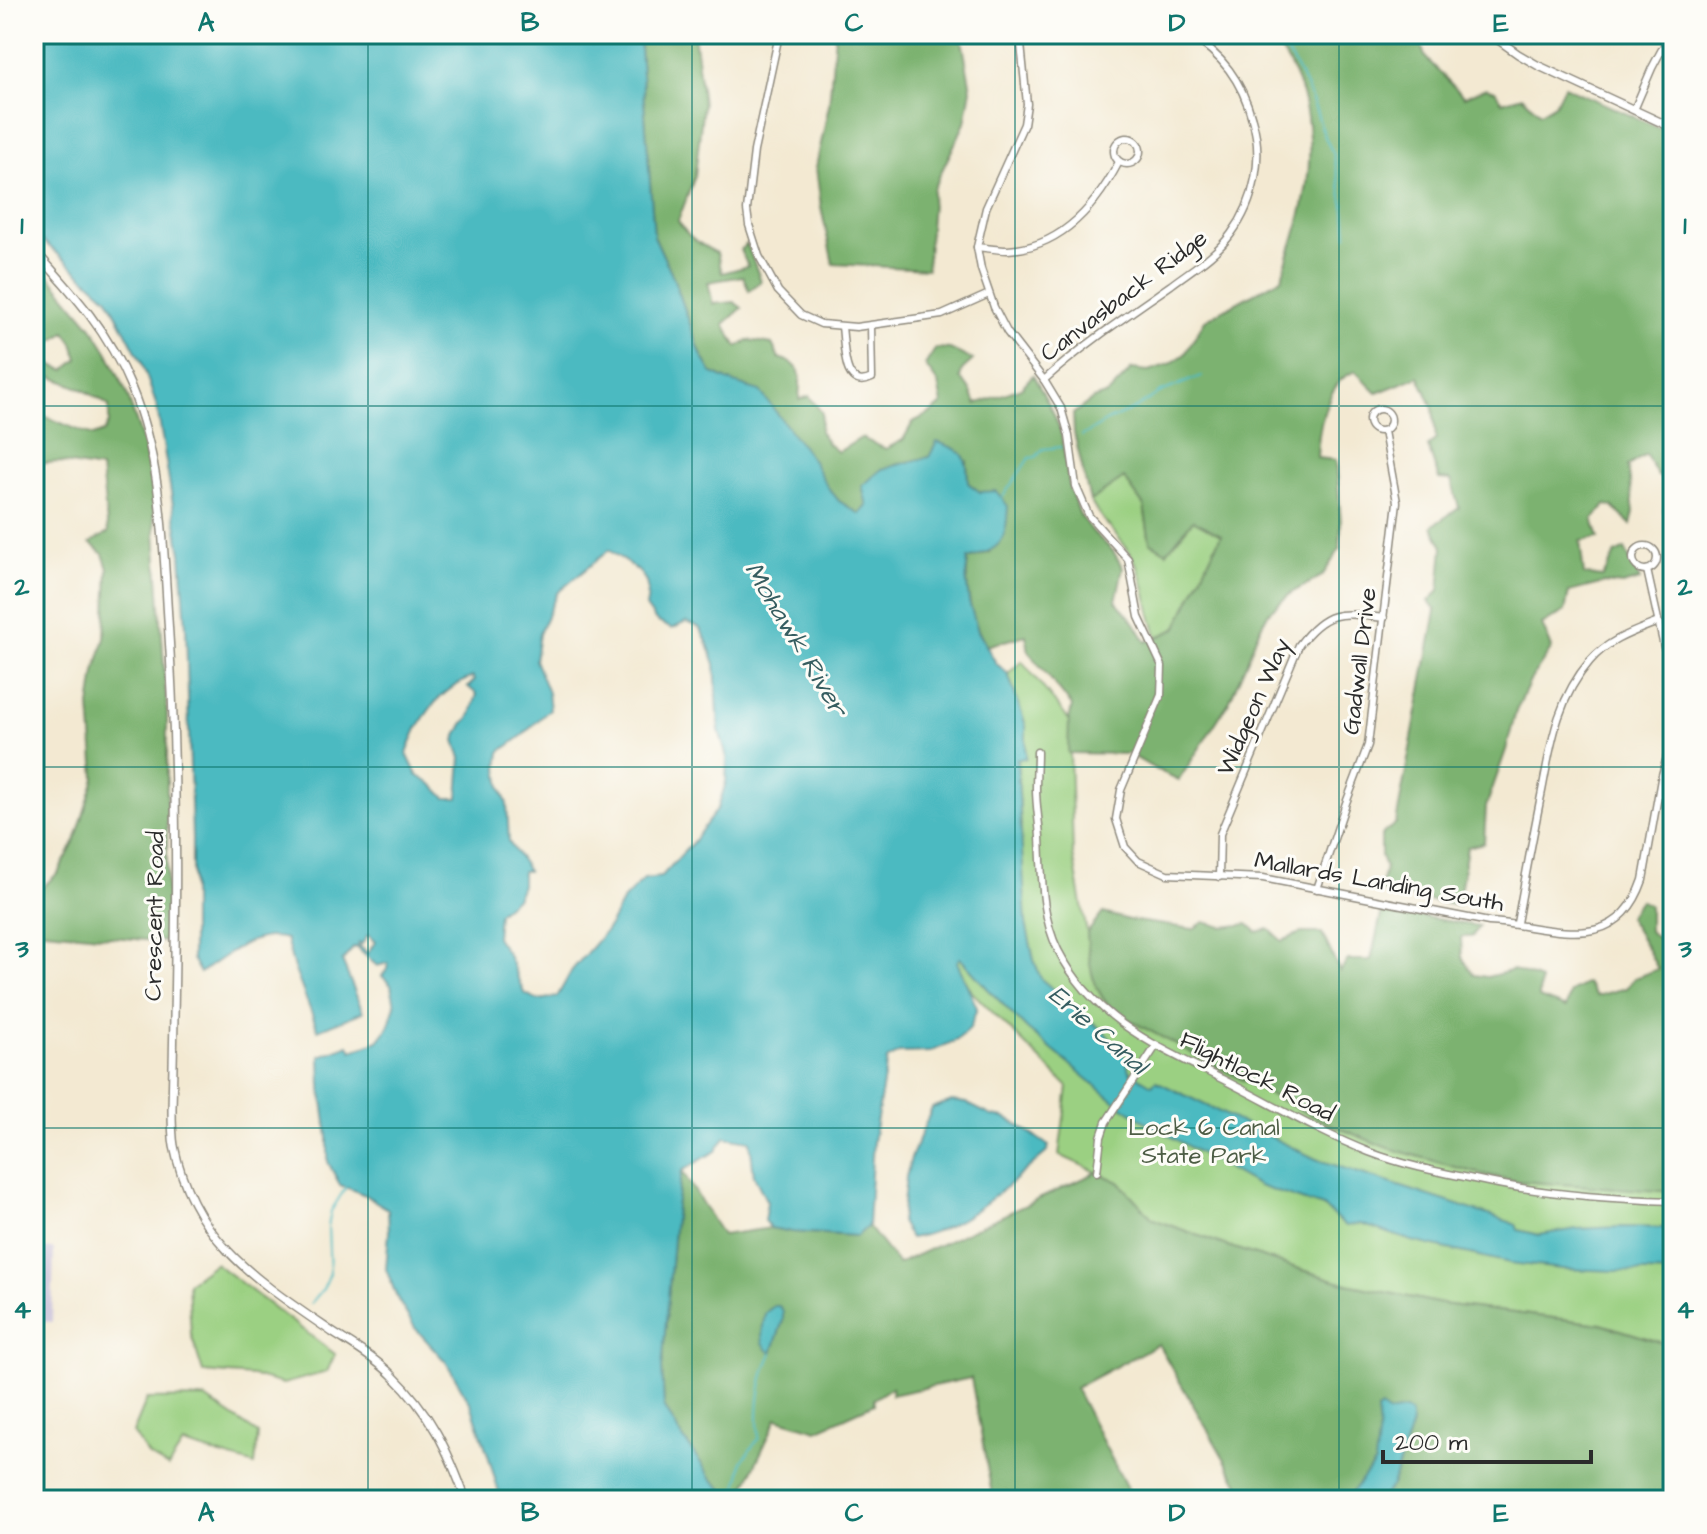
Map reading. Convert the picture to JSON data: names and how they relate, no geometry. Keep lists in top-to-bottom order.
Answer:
{
  "streets": {
    "street": [
      "Canvasback Ridge",
      "Gadwall Drive",
      "Widgeon Way",
      "Mallards Landing South",
      "Crescent Road",
      "Flightlock Road"
    ]
  },
  "crossings": [
    ["Canvasback Ridge", "Mallards Landing South"],
    ["Gadwall Drive", "Widgeon Way"],
    ["Gadwall Drive", "Mallards Landing South"],
    ["Widgeon Way", "Mallards Landing South"]
  ],
  "water": ["Mohawk River", "Erie Canal"],
  "parks": ["Lock 6 Canal State Park"],
  "scale_bar": "200 m",
  "grid": {
    "columns": [
      "A",
      "B",
      "C",
      "D",
      "E"
    ],
    "rows": [
      "1",
      "2",
      "3",
      "4"
    ]
  }
}
